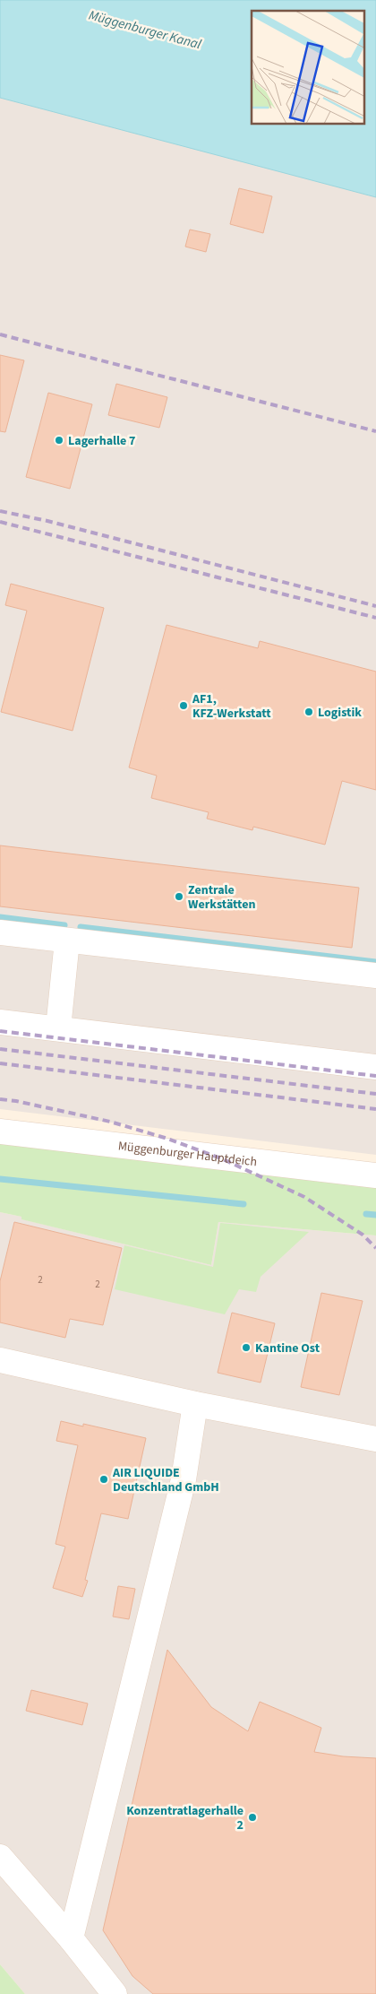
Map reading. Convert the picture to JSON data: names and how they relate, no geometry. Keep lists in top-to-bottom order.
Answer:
{
  "streets": {
    "street": ["Müggenburger Hauptdeich"]
  },
  "water": ["Müggenburger Kanal"],
  "places": [
    "Lagerhalle 7",
    "AF1, KFZ-Werkstatt",
    "Logistik",
    "Zentrale Werkstätten",
    "Kantine Ost",
    "AIR LIQUIDE Deutschland GmbH",
    "Konzentratlagerhalle 2"
  ],
  "house_numbers": ["2", "2"]
}
